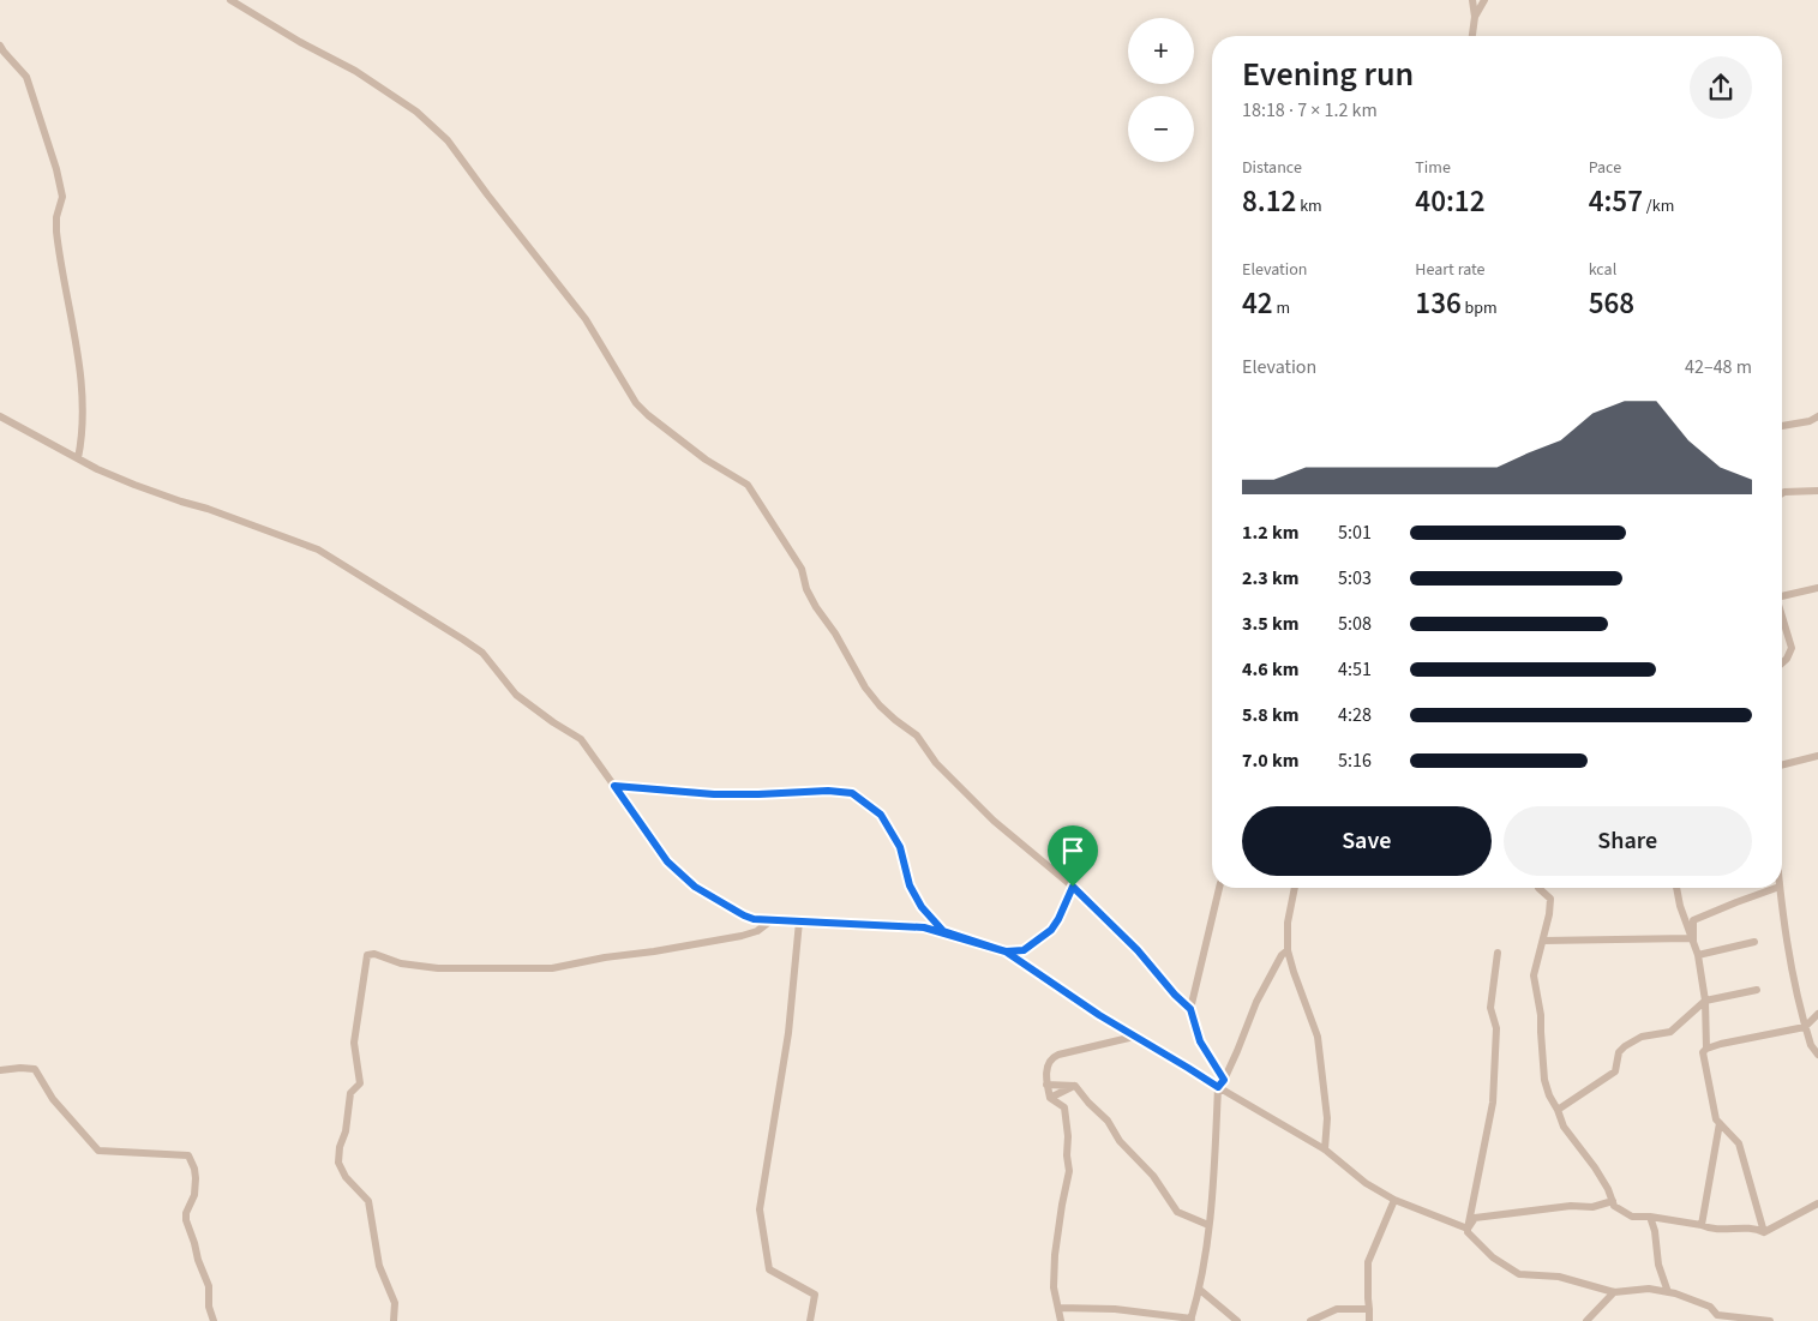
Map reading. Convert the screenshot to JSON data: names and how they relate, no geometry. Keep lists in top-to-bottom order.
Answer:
{
  "page": {
    "map_buttons": ["+", "−"],
    "heading": ["Evening run", "18:18 · 7 × 1.2 km"],
    "stats": [
      ["Distance", "8.12 km"],
      ["Time", "40:12"],
      ["Pace", "4:57 /km"],
      ["Elevation", "42 m"],
      ["Heart rate", "136 bpm"],
      ["kcal", "568"]
    ],
    "chart": ["Elevation", "42–48 m"],
    "list": [
      {
        "name": "1.2 km",
        "note": "5:01"
      },
      {
        "name": "2.3 km",
        "note": "5:03"
      },
      {
        "name": "3.5 km",
        "note": "5:08"
      },
      {
        "name": "4.6 km",
        "note": "4:51"
      },
      {
        "name": "5.8 km",
        "note": "4:28"
      },
      {
        "name": "7.0 km",
        "note": "5:16"
      }
    ],
    "buttons": ["Save", "Share"]
  }
}
